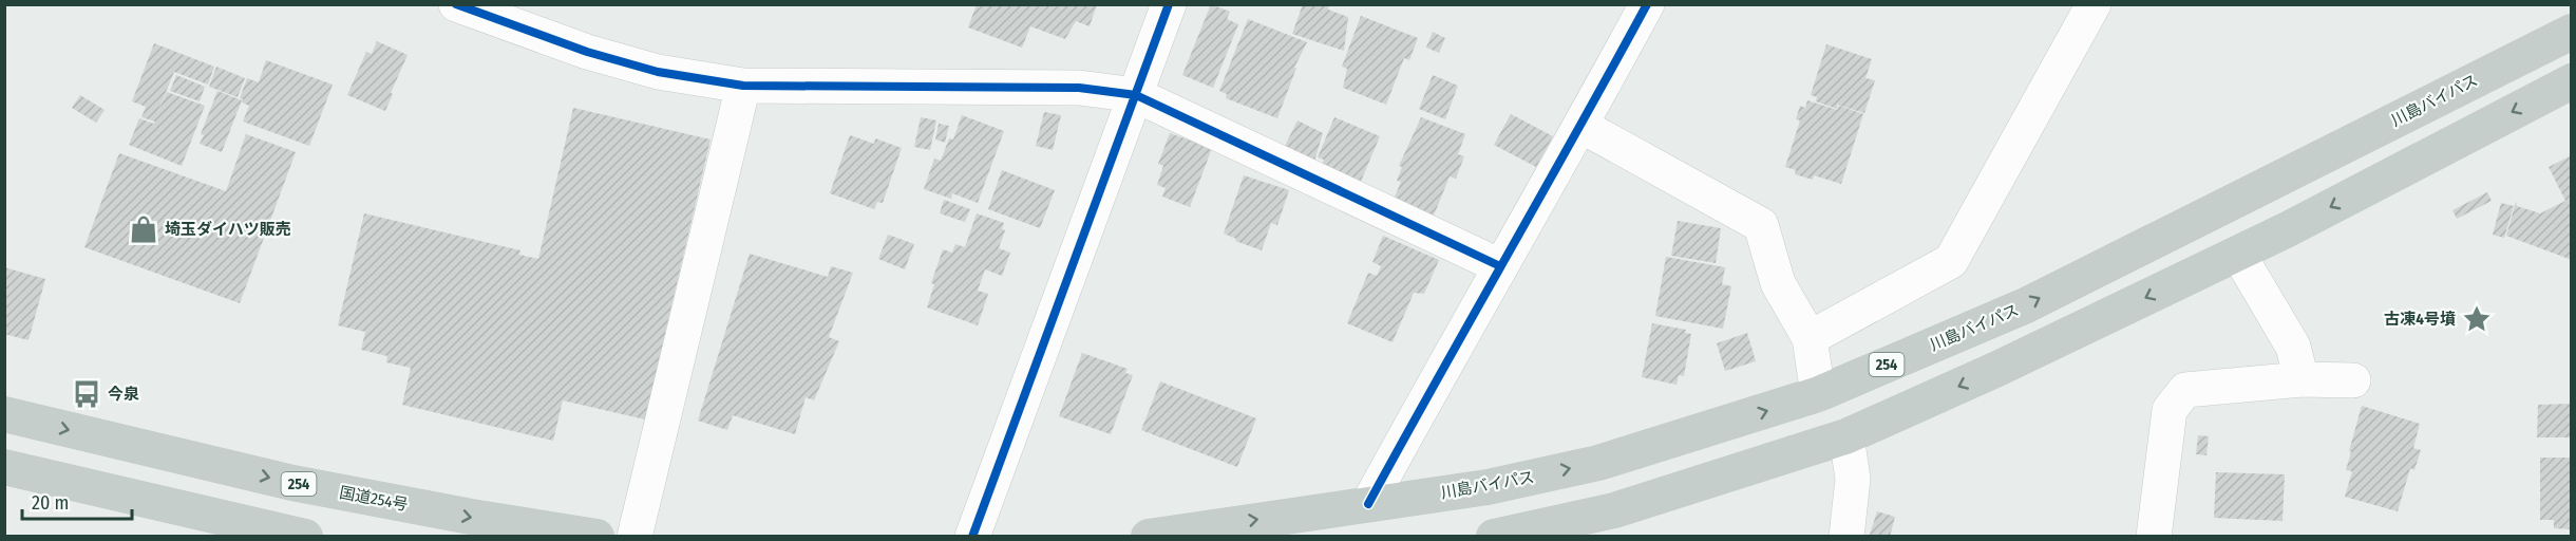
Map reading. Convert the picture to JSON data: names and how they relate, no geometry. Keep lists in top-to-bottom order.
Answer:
{
  "streets": {
    "highway": ["川島バイパス", "254", "国道254号"]
  },
  "places": {
    "shop": ["埼玉ダイハツ販売"],
    "place": ["古凍4号墳"],
    "bus stop": ["今泉"]
  },
  "scale_bar": "20 m"
}
